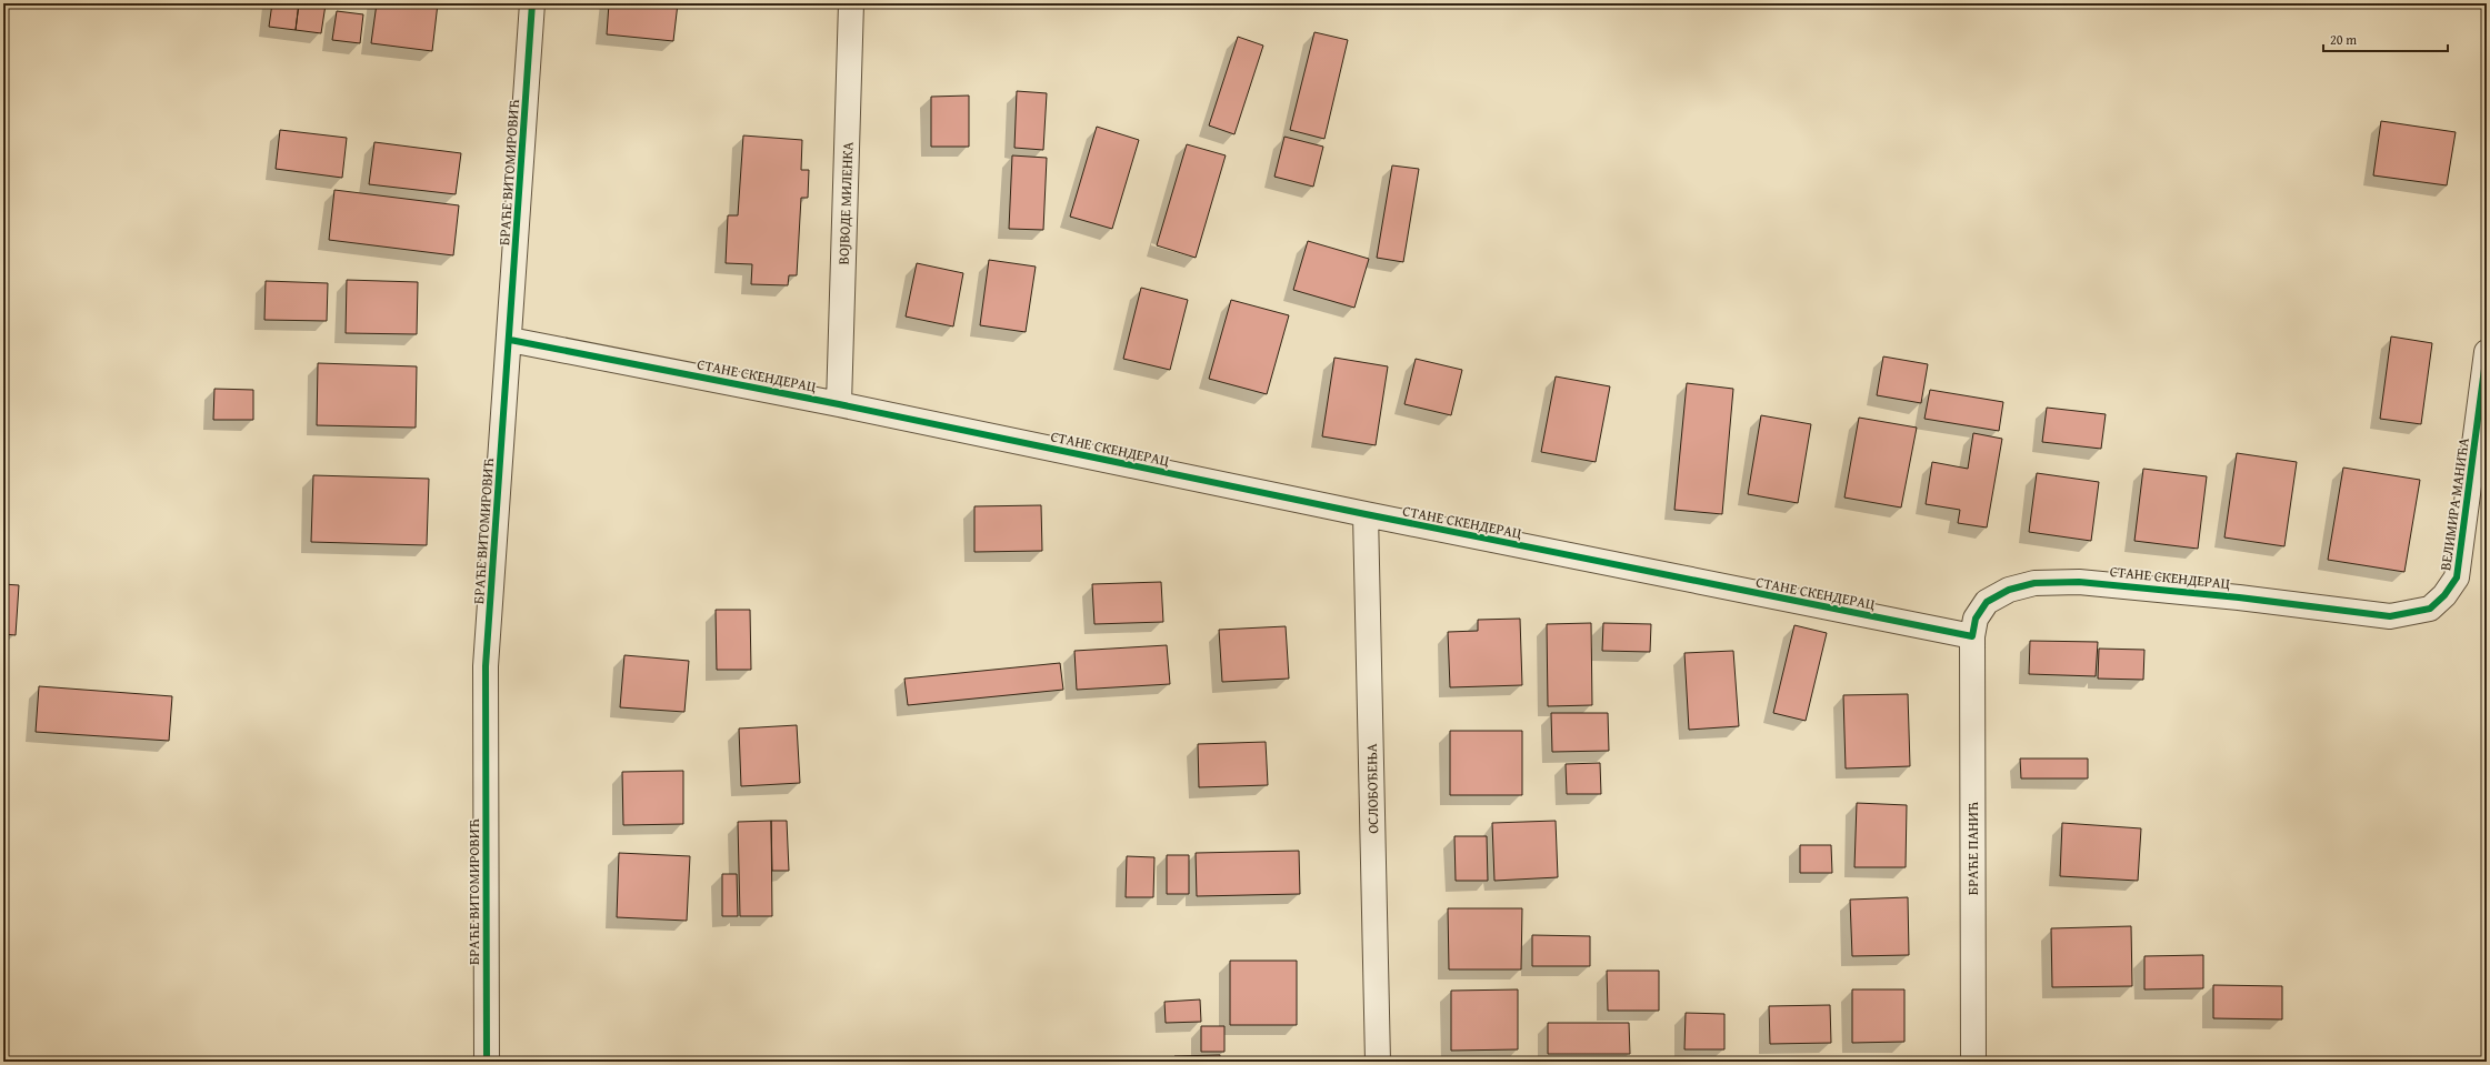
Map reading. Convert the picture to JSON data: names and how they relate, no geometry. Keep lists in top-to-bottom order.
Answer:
{
  "streets": {
    "street": [
      "БРАЋЕ ВИТОМИРОВИЋ",
      "ВОЈВОДЕ МИЛЕНКА",
      "СТАНЕ СКЕНДЕРАЦ",
      "ВЕЛИМИРА МАНИЋА",
      "ОСЛОБОЂЕЊА",
      "БРАЋЕ ПАНИЋ"
    ]
  },
  "crossings": [
    ["БРАЋЕ ВИТОМИРОВИЋ", "СТАНЕ СКЕНДЕРАЦ"],
    ["ВОЈВОДЕ МИЛЕНКА", "СТАНЕ СКЕНДЕРАЦ"],
    ["СТАНЕ СКЕНДЕРАЦ", "ВЕЛИМИРА МАНИЋА"],
    ["СТАНЕ СКЕНДЕРАЦ", "ОСЛОБОЂЕЊА"],
    ["СТАНЕ СКЕНДЕРАЦ", "БРАЋЕ ПАНИЋ"]
  ],
  "scale_bar": "20 m"
}
